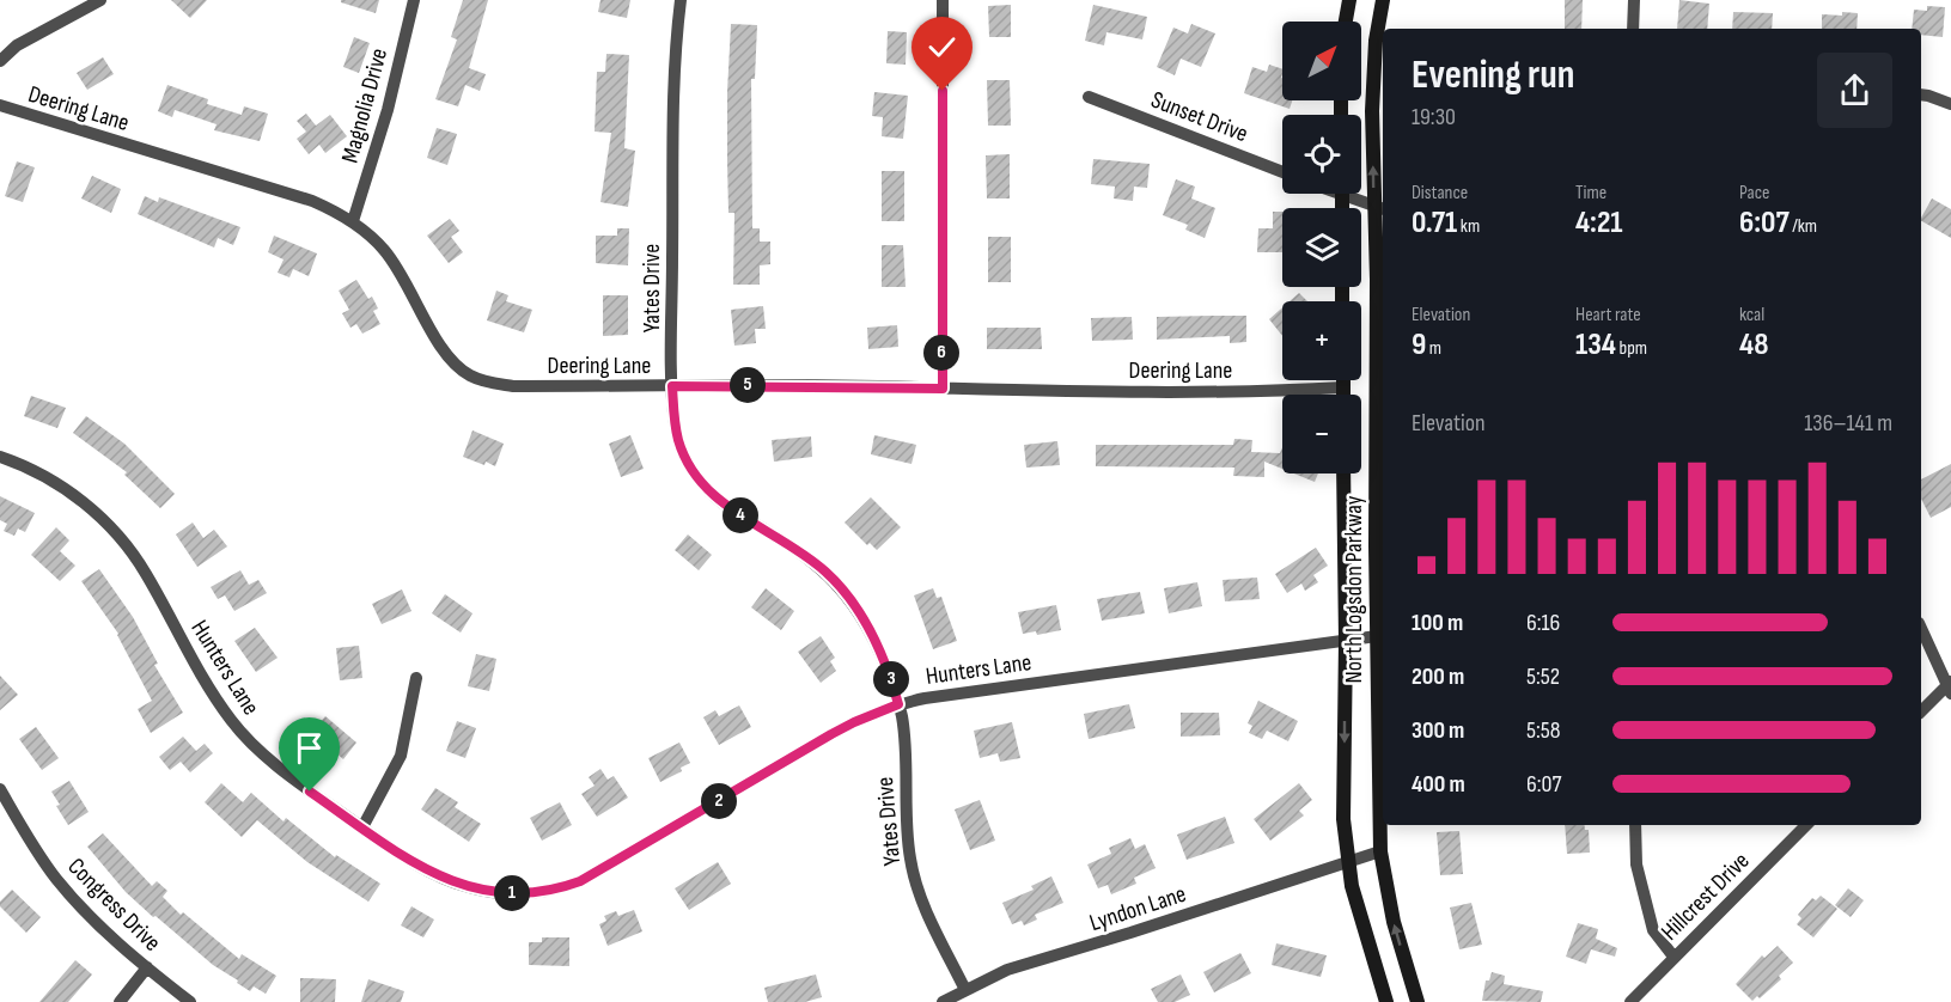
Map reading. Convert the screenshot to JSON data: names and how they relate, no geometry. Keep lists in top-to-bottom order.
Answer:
{
  "streets": {
    "main road": ["North Logsdon Parkway"],
    "street": [
      "Magnolia Drive",
      "Deering Lane",
      "Sunset Drive",
      "Yates Drive",
      "Hunters Lane",
      "Hillcrest Drive",
      "Congress Drive",
      "Lyndon Lane"
    ]
  },
  "crossings": [
    ["Magnolia Drive", "Deering Lane"],
    ["Deering Lane", "Yates Drive"],
    ["Yates Drive", "Hunters Lane"],
    ["Yates Drive", "Lyndon Lane"],
    ["North Logsdon Parkway", "Hunters Lane"],
    ["North Logsdon Parkway", "Lyndon Lane"]
  ],
  "north": "top right",
  "page": {
    "map_buttons": ["+", "−"],
    "heading": ["Evening run", "19:30"],
    "stats": [
      ["Distance", "0.71 km"],
      ["Time", "4:21"],
      ["Pace", "6:07 /km"],
      ["Elevation", "9 m"],
      ["Heart rate", "134 bpm"],
      ["kcal", "48"]
    ],
    "pins": [
      "6",
      "5",
      "4",
      "3",
      "2",
      "1"
    ],
    "chart": ["Elevation", "136–141 m"],
    "list": [
      {
        "name": "100 m",
        "note": "6:16"
      },
      {
        "name": "200 m",
        "note": "5:52"
      },
      {
        "name": "300 m",
        "note": "5:58"
      },
      {
        "name": "400 m",
        "note": "6:07"
      }
    ]
  }
}
